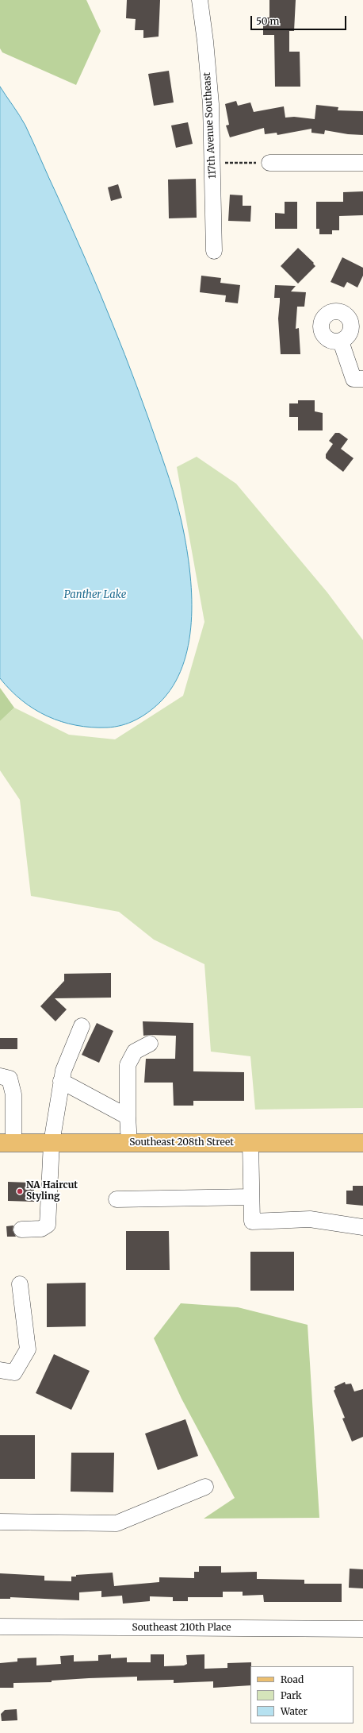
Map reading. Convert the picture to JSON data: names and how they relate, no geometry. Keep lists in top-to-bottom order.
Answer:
{
  "streets": {
    "main road": ["Southeast 208th Street"],
    "street": ["117th Avenue Southeast", "Southeast 210th Place"]
  },
  "water": ["Panther Lake"],
  "places": ["NA Haircut Styling"],
  "legend": ["Road", "Park", "Water"],
  "scale_bar": "50 m"
}
